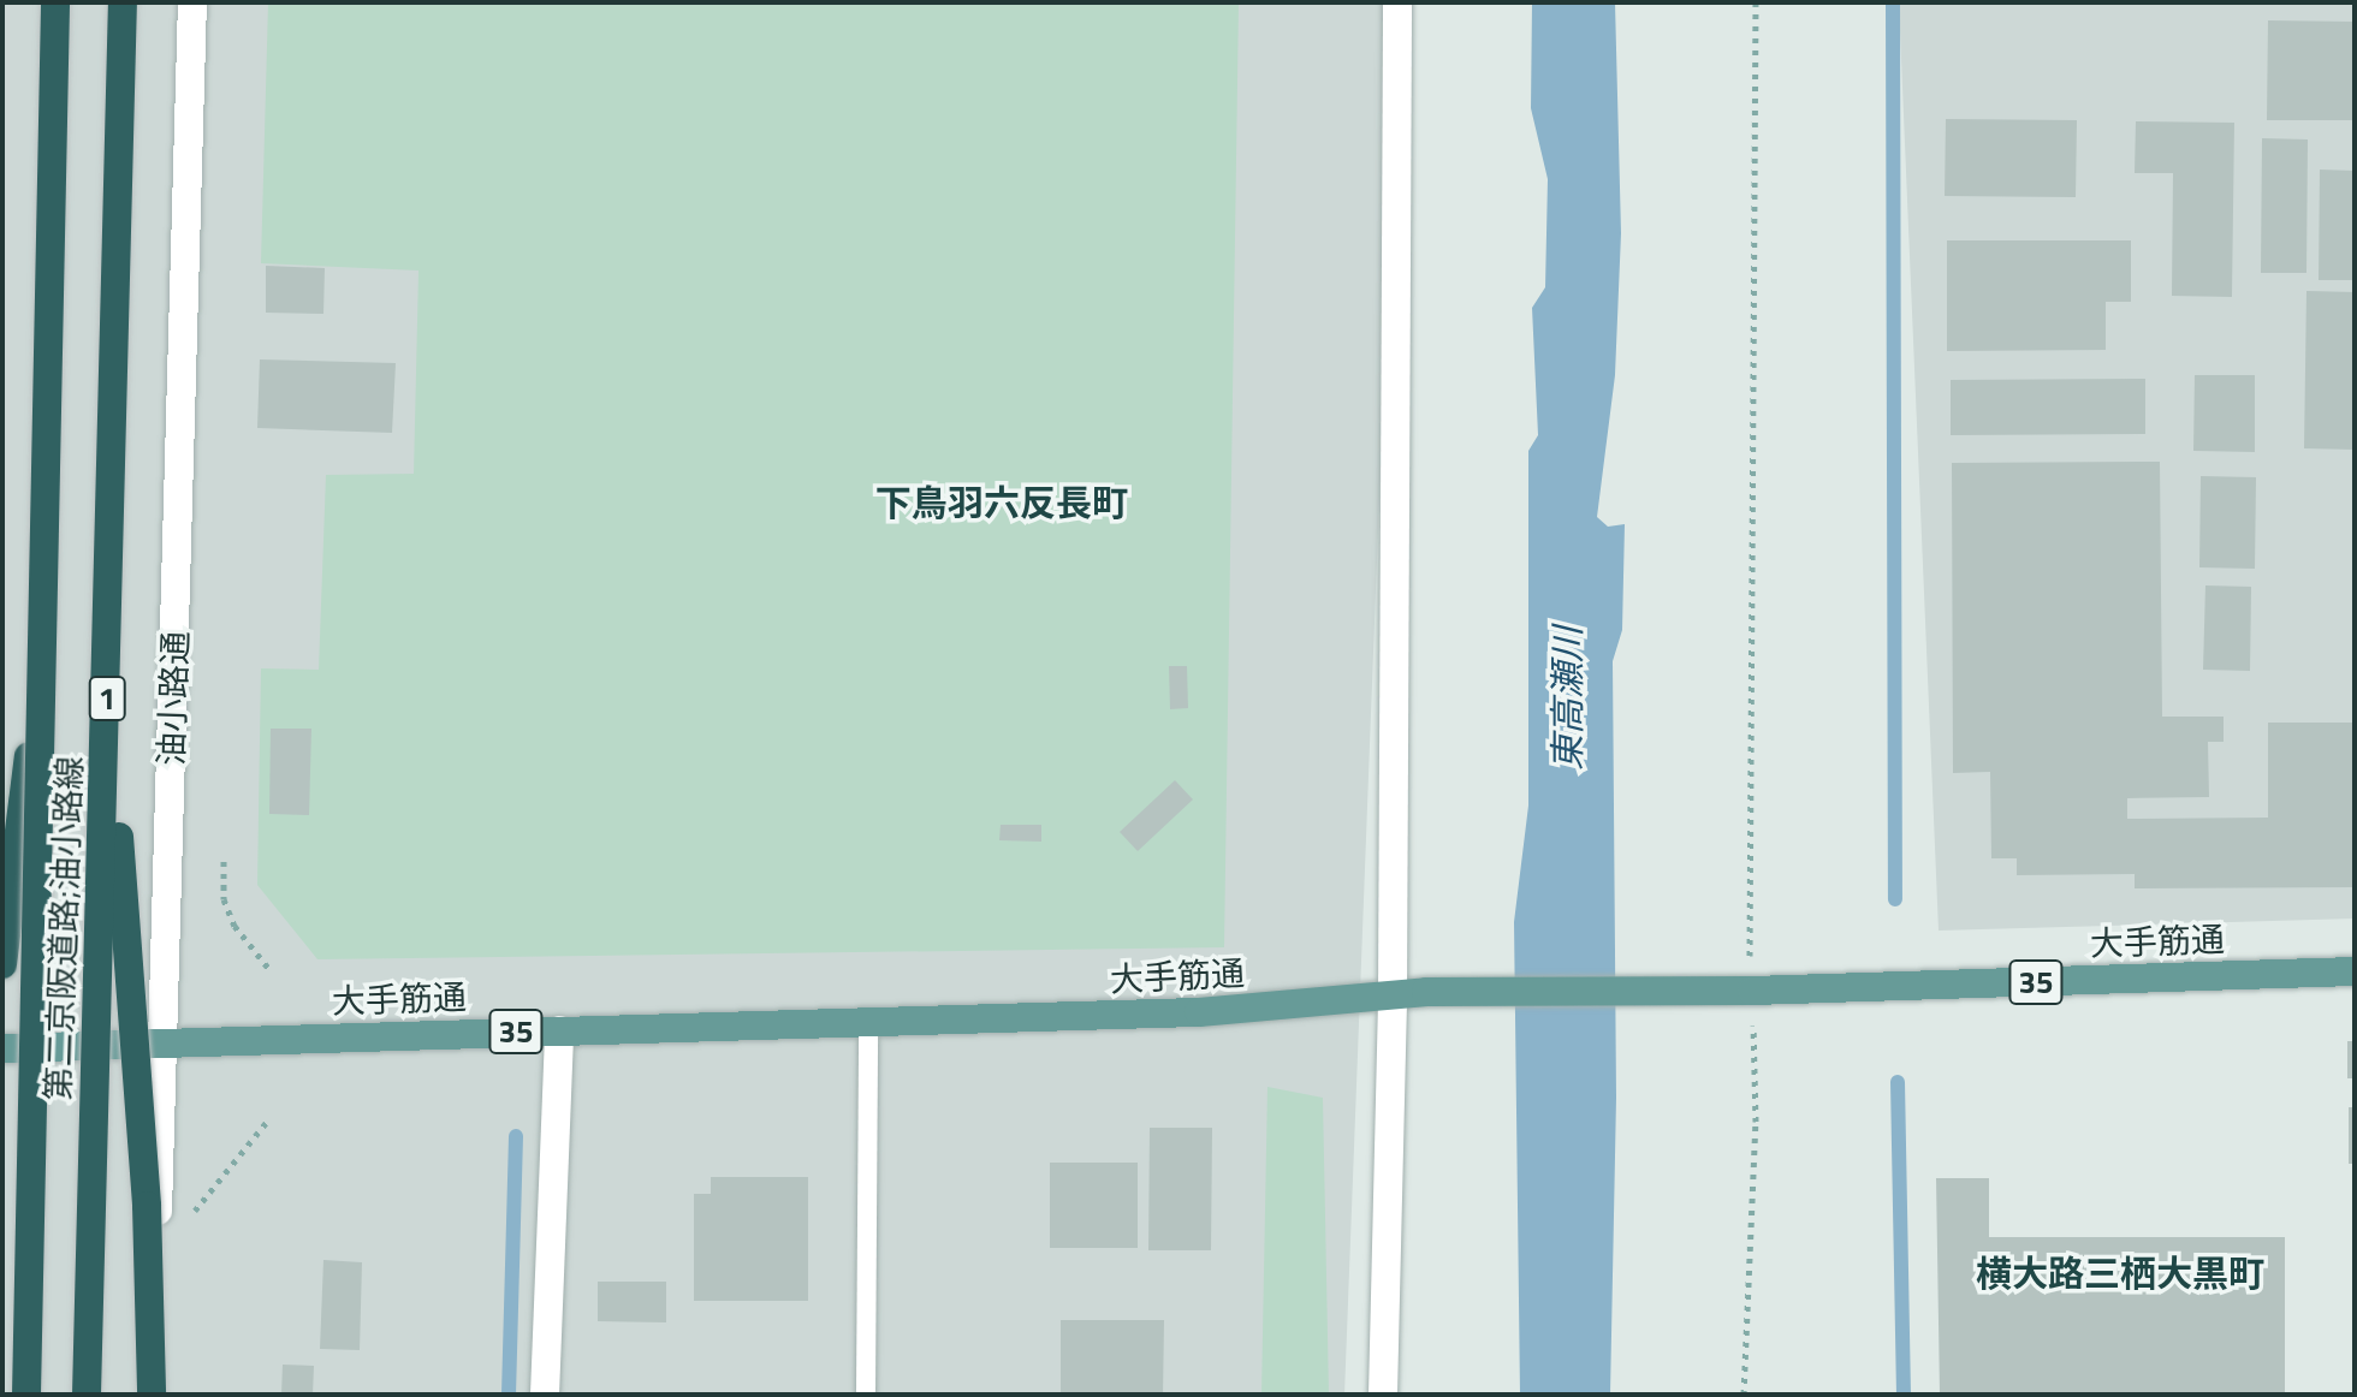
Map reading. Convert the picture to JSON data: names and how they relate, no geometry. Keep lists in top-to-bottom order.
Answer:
{
  "streets": {
    "highway": ["1", "第二京阪道路;油小路線"],
    "main road": ["大手筋通", "35"],
    "street": ["油小路通"]
  },
  "crossings": [
    ["油小路通", "大手筋通"]
  ],
  "districts": ["下鳥羽六反長町", "横大路三栖大黒町"],
  "water": ["東高瀬川"]
}
